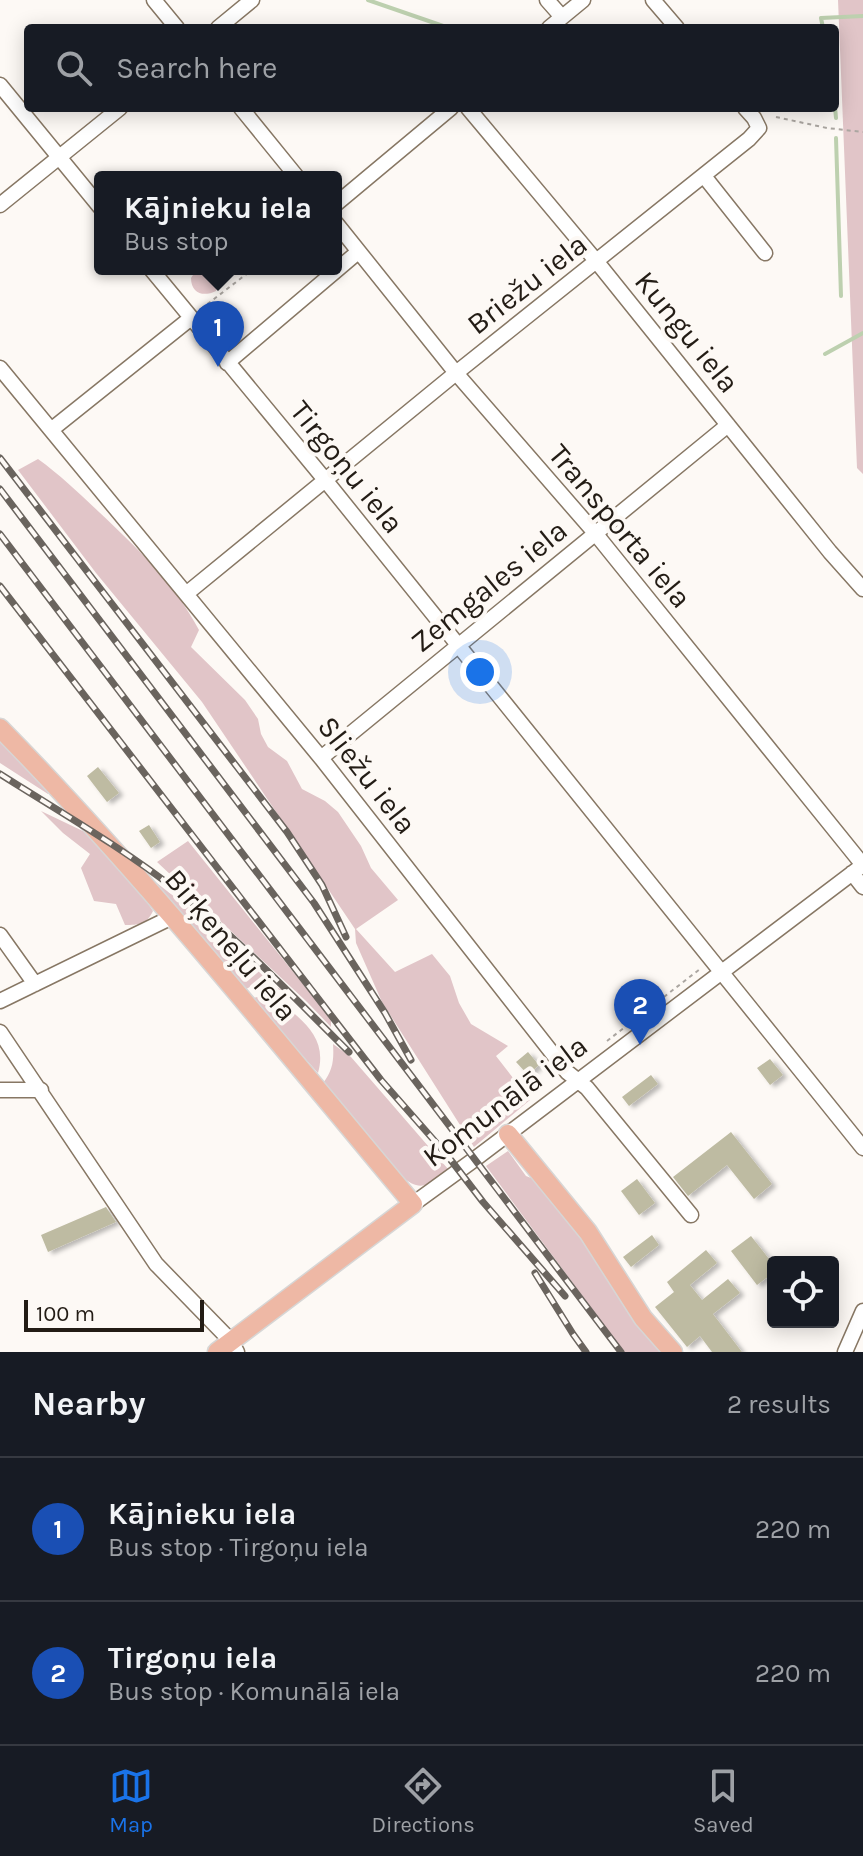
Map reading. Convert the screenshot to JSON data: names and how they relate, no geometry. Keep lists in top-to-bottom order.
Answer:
{
  "streets": {
    "main road": ["Birķeneļu iela", "Komunālā iela"],
    "street": [
      "Briežu iela",
      "Kungu iela",
      "Tirgoņu iela",
      "Transporta iela",
      "Zemgales iela",
      "Sliežu iela"
    ]
  },
  "crossings": [
    ["Briežu iela", "Kungu iela"],
    ["Briežu iela", "Tirgoņu iela"],
    ["Briežu iela", "Transporta iela"],
    ["Briežu iela", "Sliežu iela"],
    ["Kungu iela", "Zemgales iela"],
    ["Tirgoņu iela", "Zemgales iela"],
    ["Tirgoņu iela", "Komunālā iela"],
    ["Transporta iela", "Zemgales iela"],
    ["Transporta iela", "Komunālā iela"],
    ["Zemgales iela", "Sliežu iela"],
    ["Sliežu iela", "Komunālā iela"],
    ["Birķeneļu iela", "Komunālā iela"]
  ],
  "scale_bar": "100 m",
  "page": {
    "search": "Search here",
    "popup": ["Kājnieku iela", "Bus stop"],
    "pins": ["1", "2"],
    "scale": "100 m",
    "heading": ["Nearby", "2 results"],
    "list": [
      {
        "mark": "1",
        "name": "Kājnieku iela",
        "note": "Bus stop · Tirgoņu iela",
        "value": "220 m"
      },
      {
        "mark": "2",
        "name": "Tirgoņu iela",
        "note": "Bus stop · Komunālā iela",
        "value": "220 m"
      }
    ],
    "nav": ["Map", "Directions", "Saved"]
  }
}
